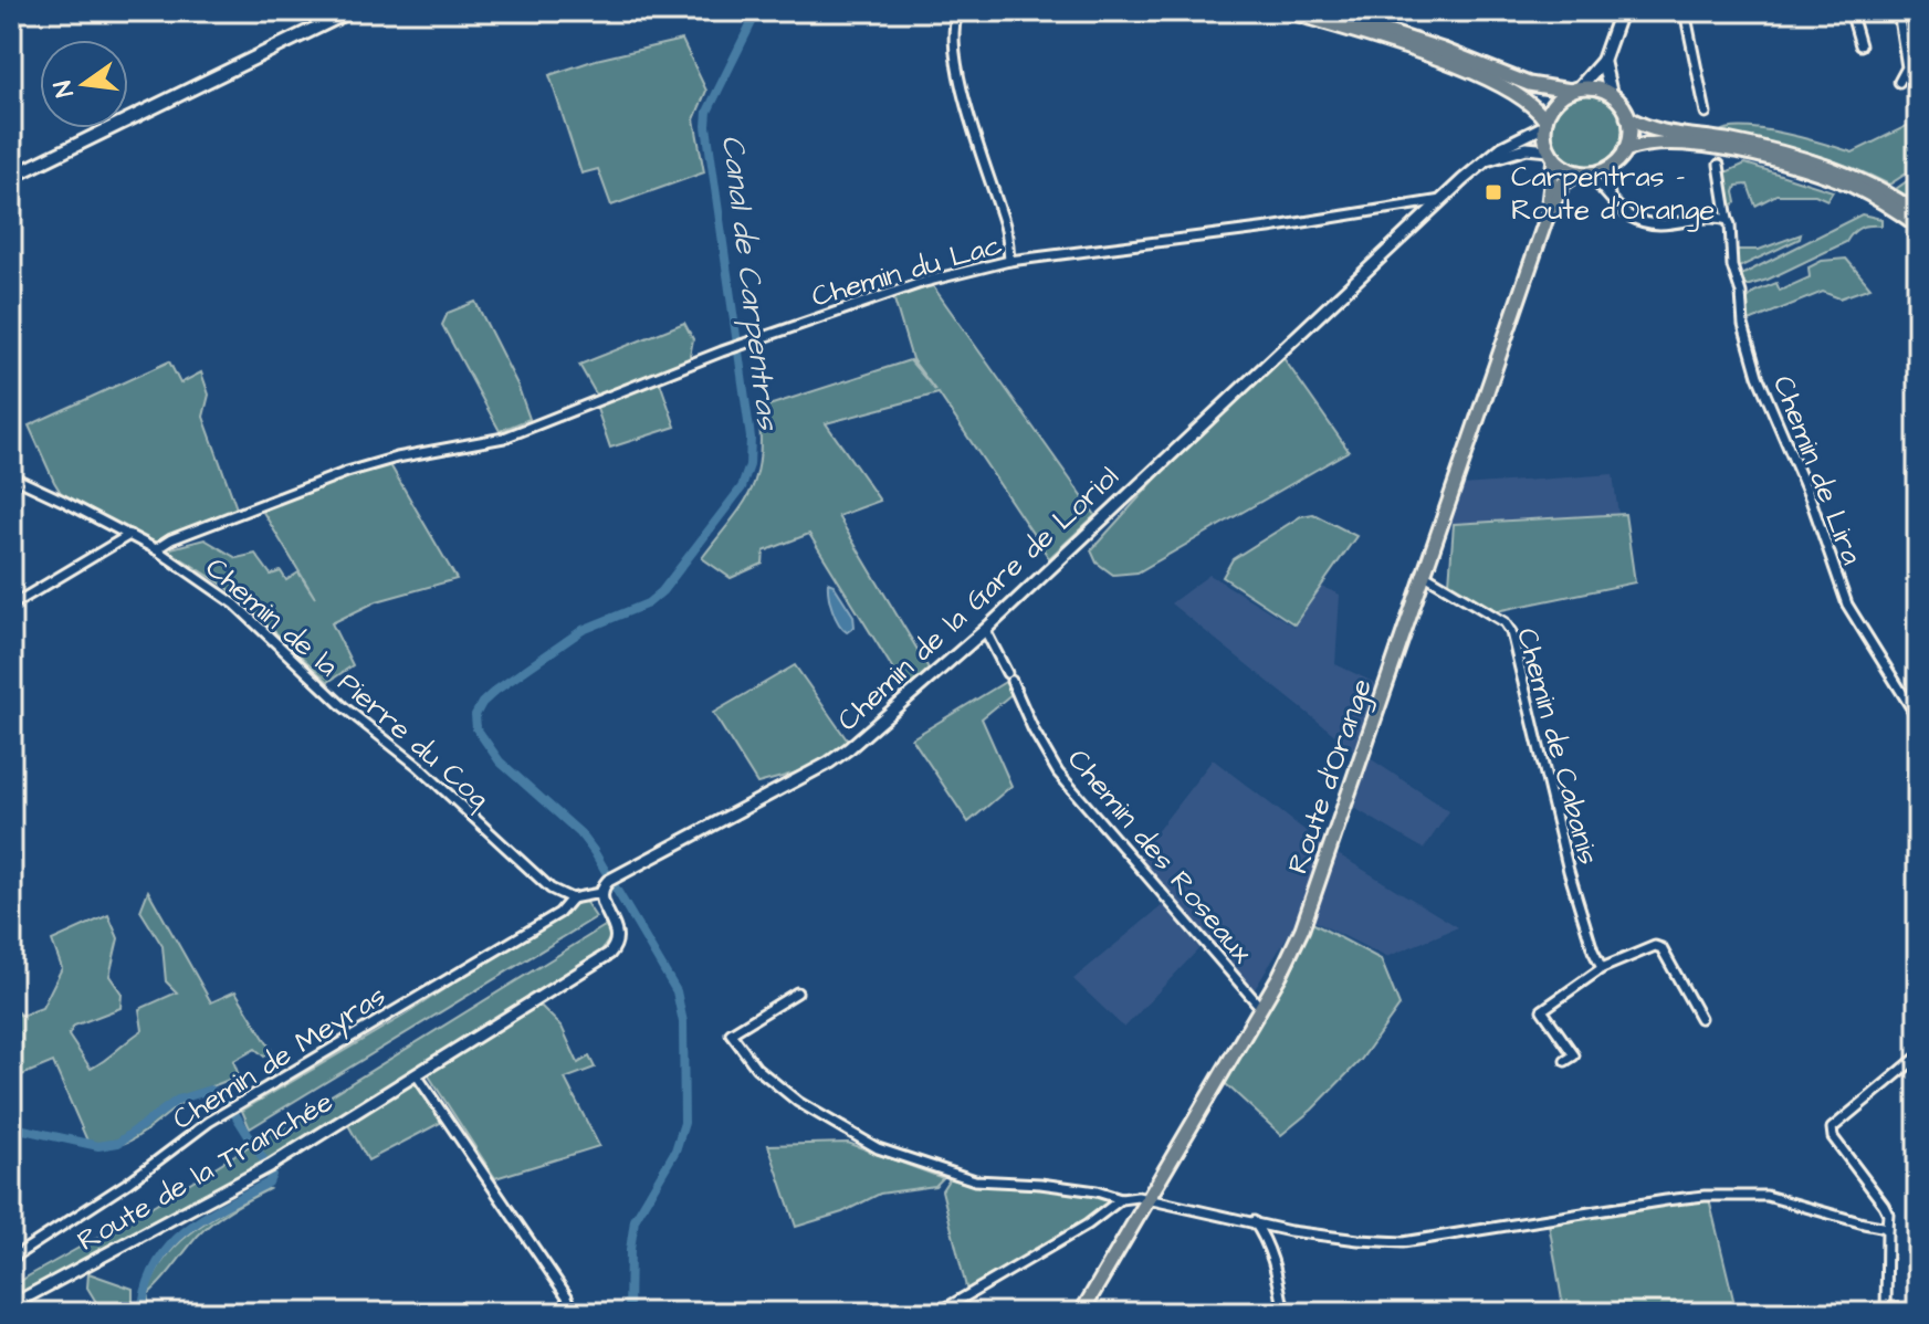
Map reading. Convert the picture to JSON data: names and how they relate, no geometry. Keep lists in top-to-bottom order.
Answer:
{
  "streets": {
    "main road": ["Route d'Orange"],
    "street": [
      "Chemin du Lac",
      "Chemin de Lira",
      "Chemin de la Gare de Loriol",
      "Chemin de la Pierre du Coq",
      "Chemin de Cabanis",
      "Chemin des Roseaux",
      "Chemin de Meyras",
      "Route de la Tranchée"
    ]
  },
  "crossings": [
    ["Chemin du Lac", "Chemin de la Gare de Loriol"],
    ["Chemin du Lac", "Chemin de la Pierre du Coq"],
    ["Chemin de la Gare de Loriol", "Route d'Orange"],
    ["Chemin de la Gare de Loriol", "Chemin des Roseaux"],
    ["Chemin de la Pierre du Coq", "Chemin de Meyras"],
    ["Chemin de Cabanis", "Route d'Orange"],
    ["Route d'Orange", "Chemin des Roseaux"]
  ],
  "water": ["Canal de Carpentras"],
  "places": {
    "transit": ["Carpentras - Route d'Orange"]
  },
  "north": "left"
}
